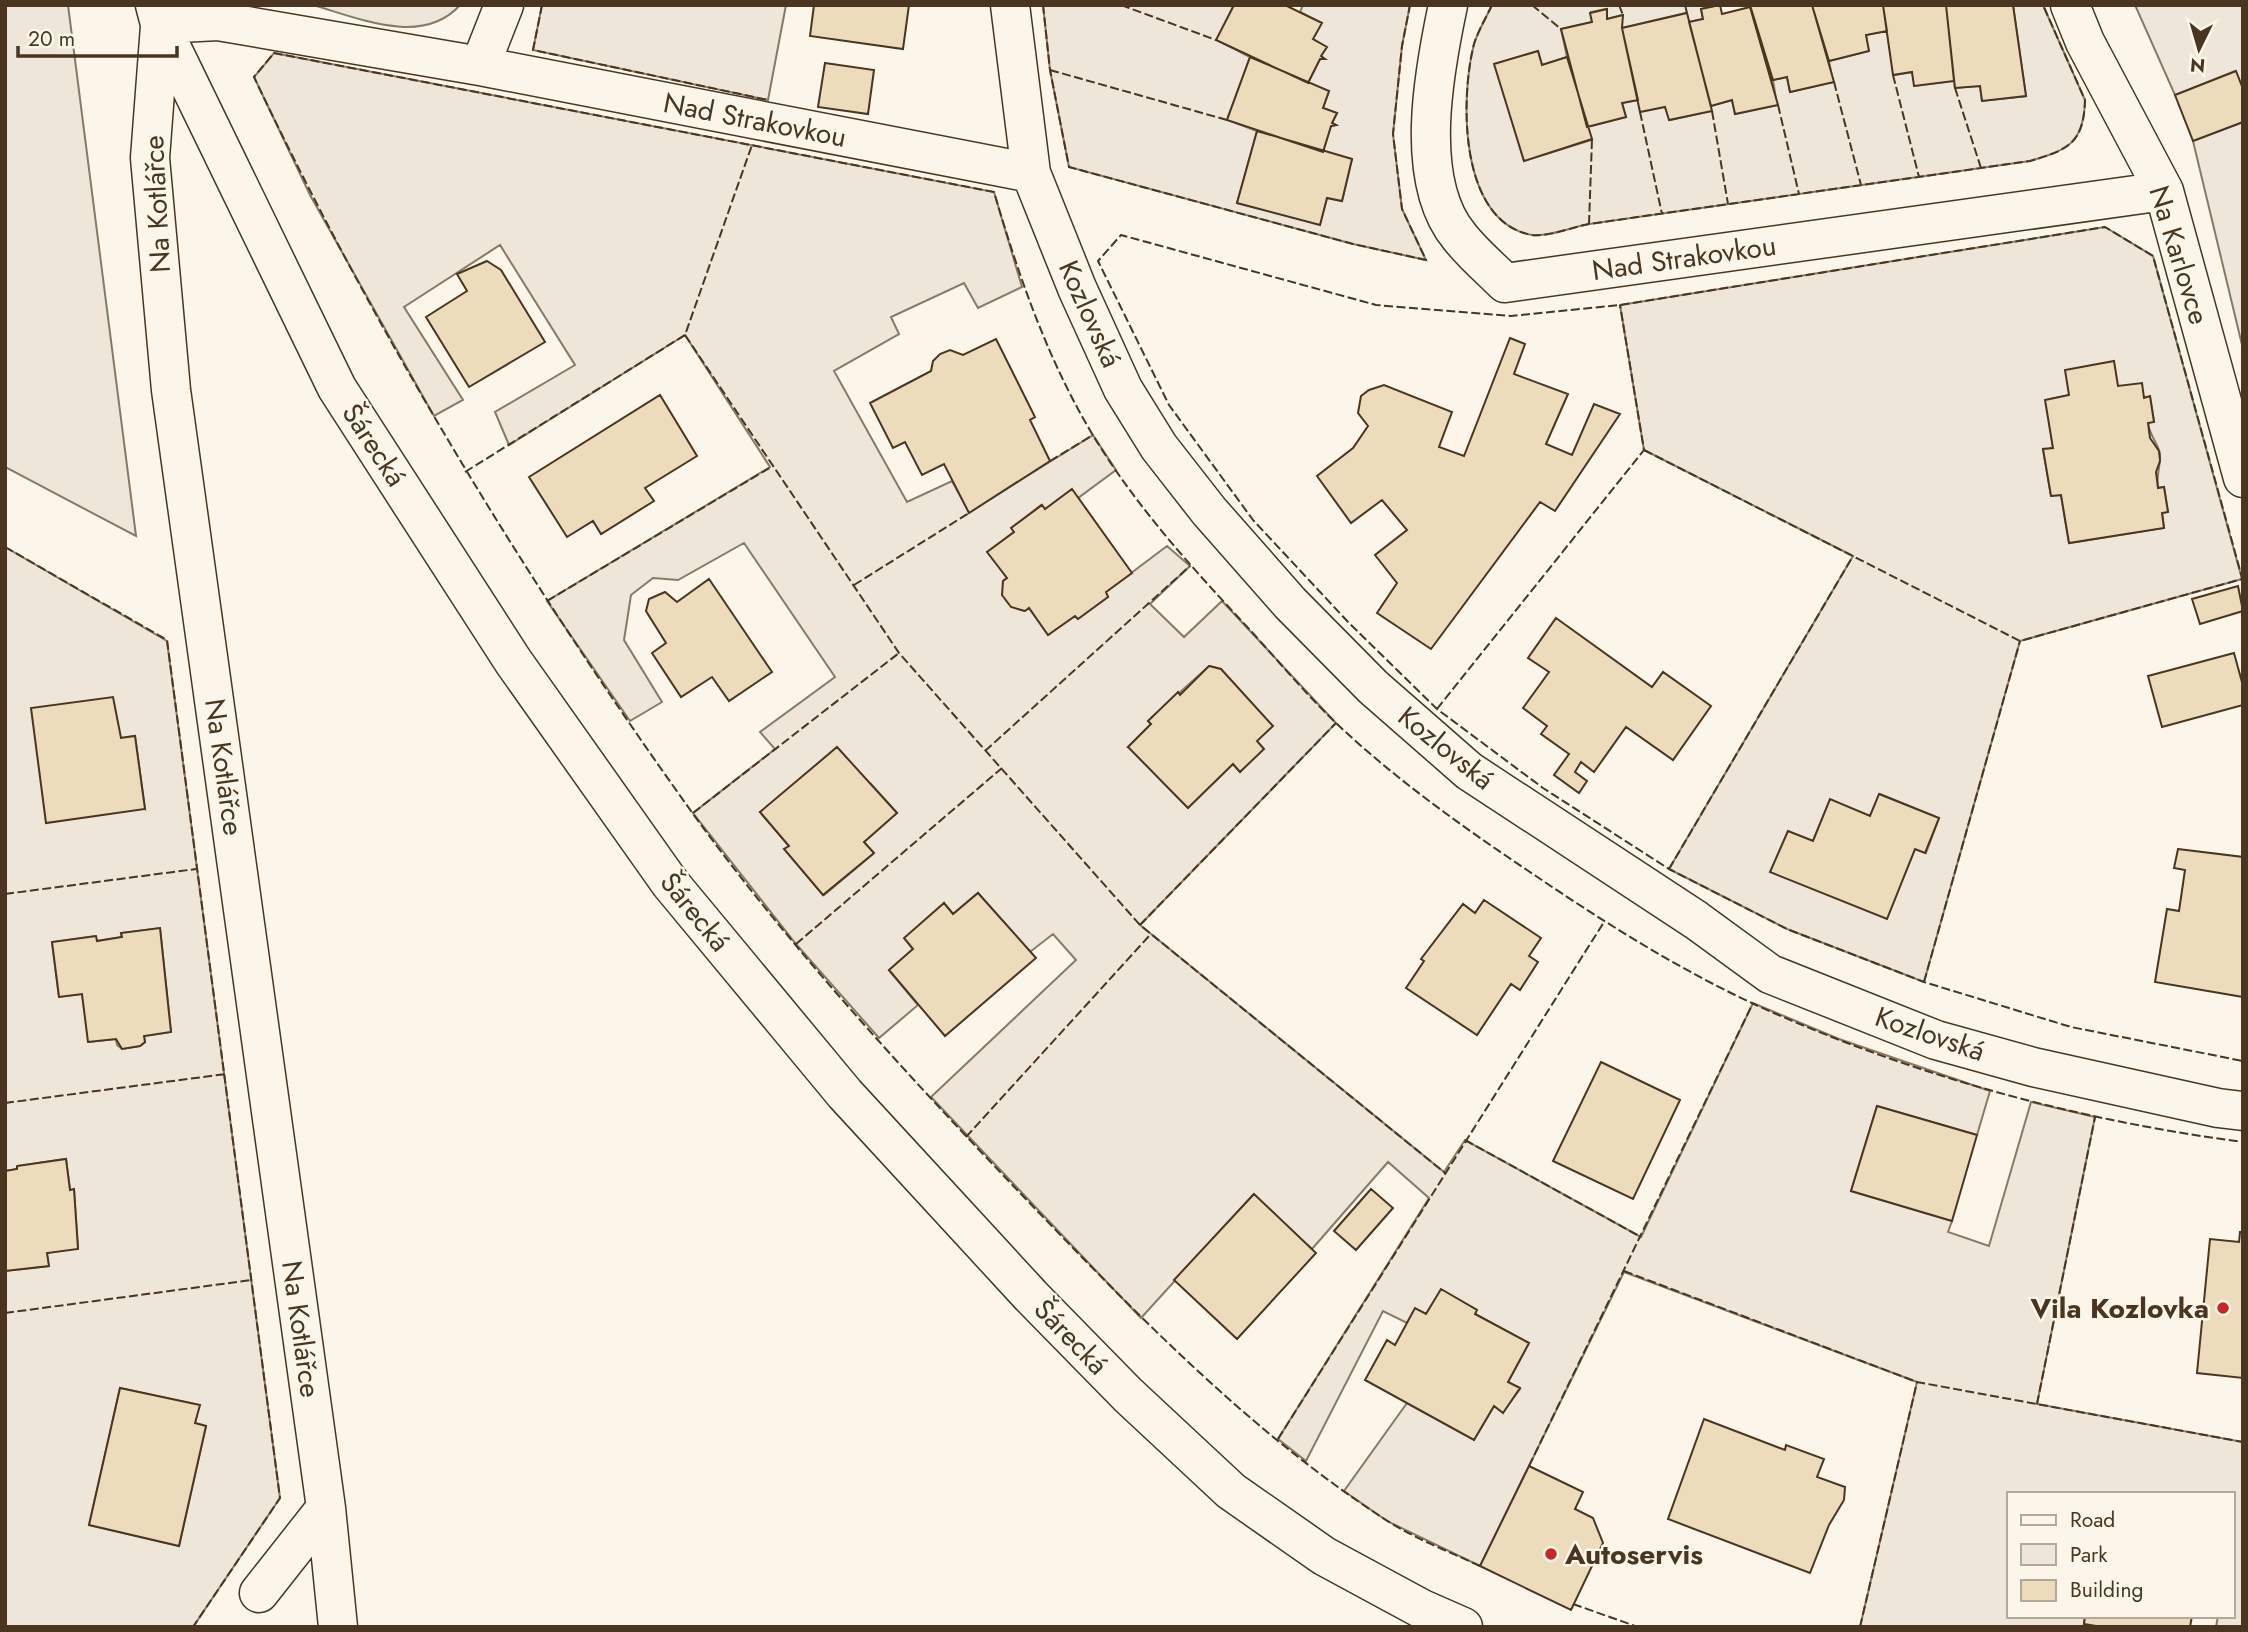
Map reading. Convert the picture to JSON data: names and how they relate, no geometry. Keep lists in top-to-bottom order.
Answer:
{
  "streets": {
    "street": [
      "Nad Strakovkou",
      "Na Kotlářce",
      "Na Karlovce",
      "Kozlovská",
      "Šárecká"
    ]
  },
  "crossings": [
    ["Nad Strakovkou", "Na Kotlářce"],
    ["Nad Strakovkou", "Na Karlovce"],
    ["Nad Strakovkou", "Kozlovská"],
    ["Nad Strakovkou", "Šárecká"],
    ["Na Kotlářce", "Šárecká"]
  ],
  "places": ["Vila Kozlovka", "Autoservis"],
  "legend": ["Road", "Park", "Building"],
  "scale_bar": "20 m",
  "north": "bottom"
}
